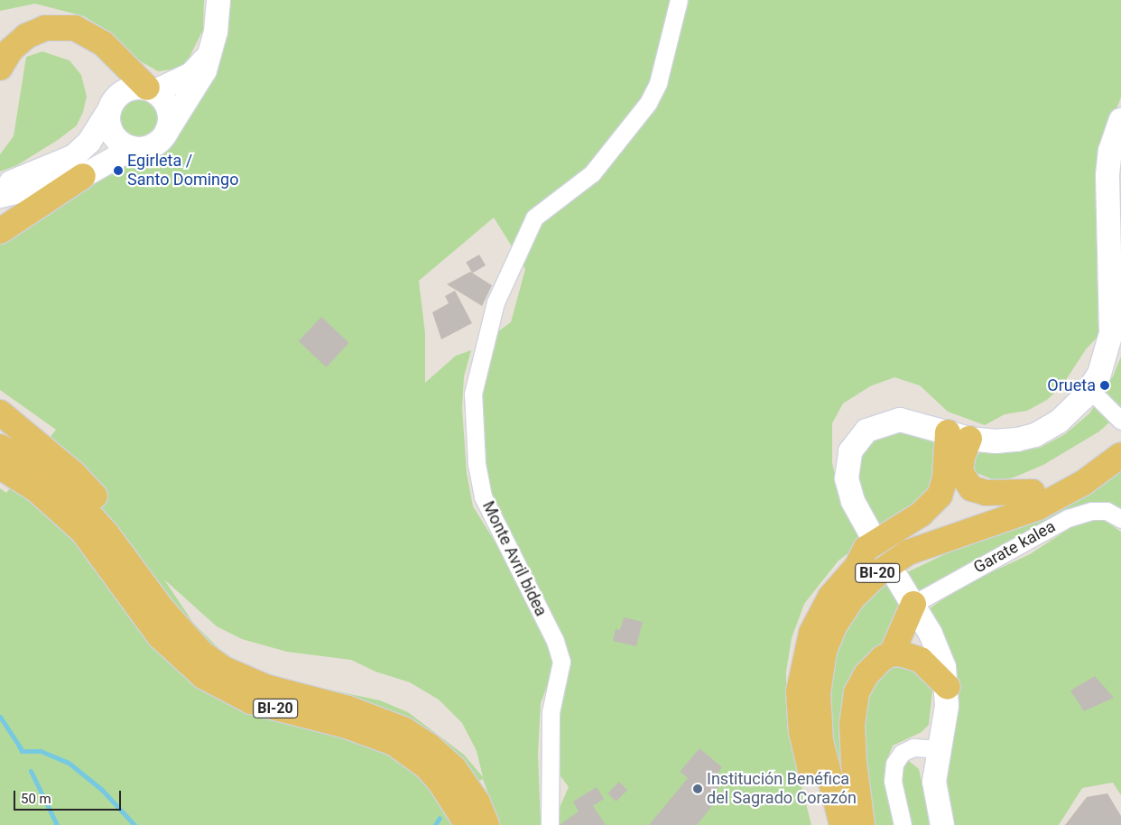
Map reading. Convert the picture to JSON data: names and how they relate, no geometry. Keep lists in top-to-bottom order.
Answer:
{
  "streets": {
    "main road": ["BI-20"],
    "street": ["Garate kalea", "Monte Avril bidea"]
  },
  "places": ["Egirleta / Santo Domingo", "Orueta", "Institución Benéfica del Sagrado Corazón"],
  "scale_bar": "50 m"
}
